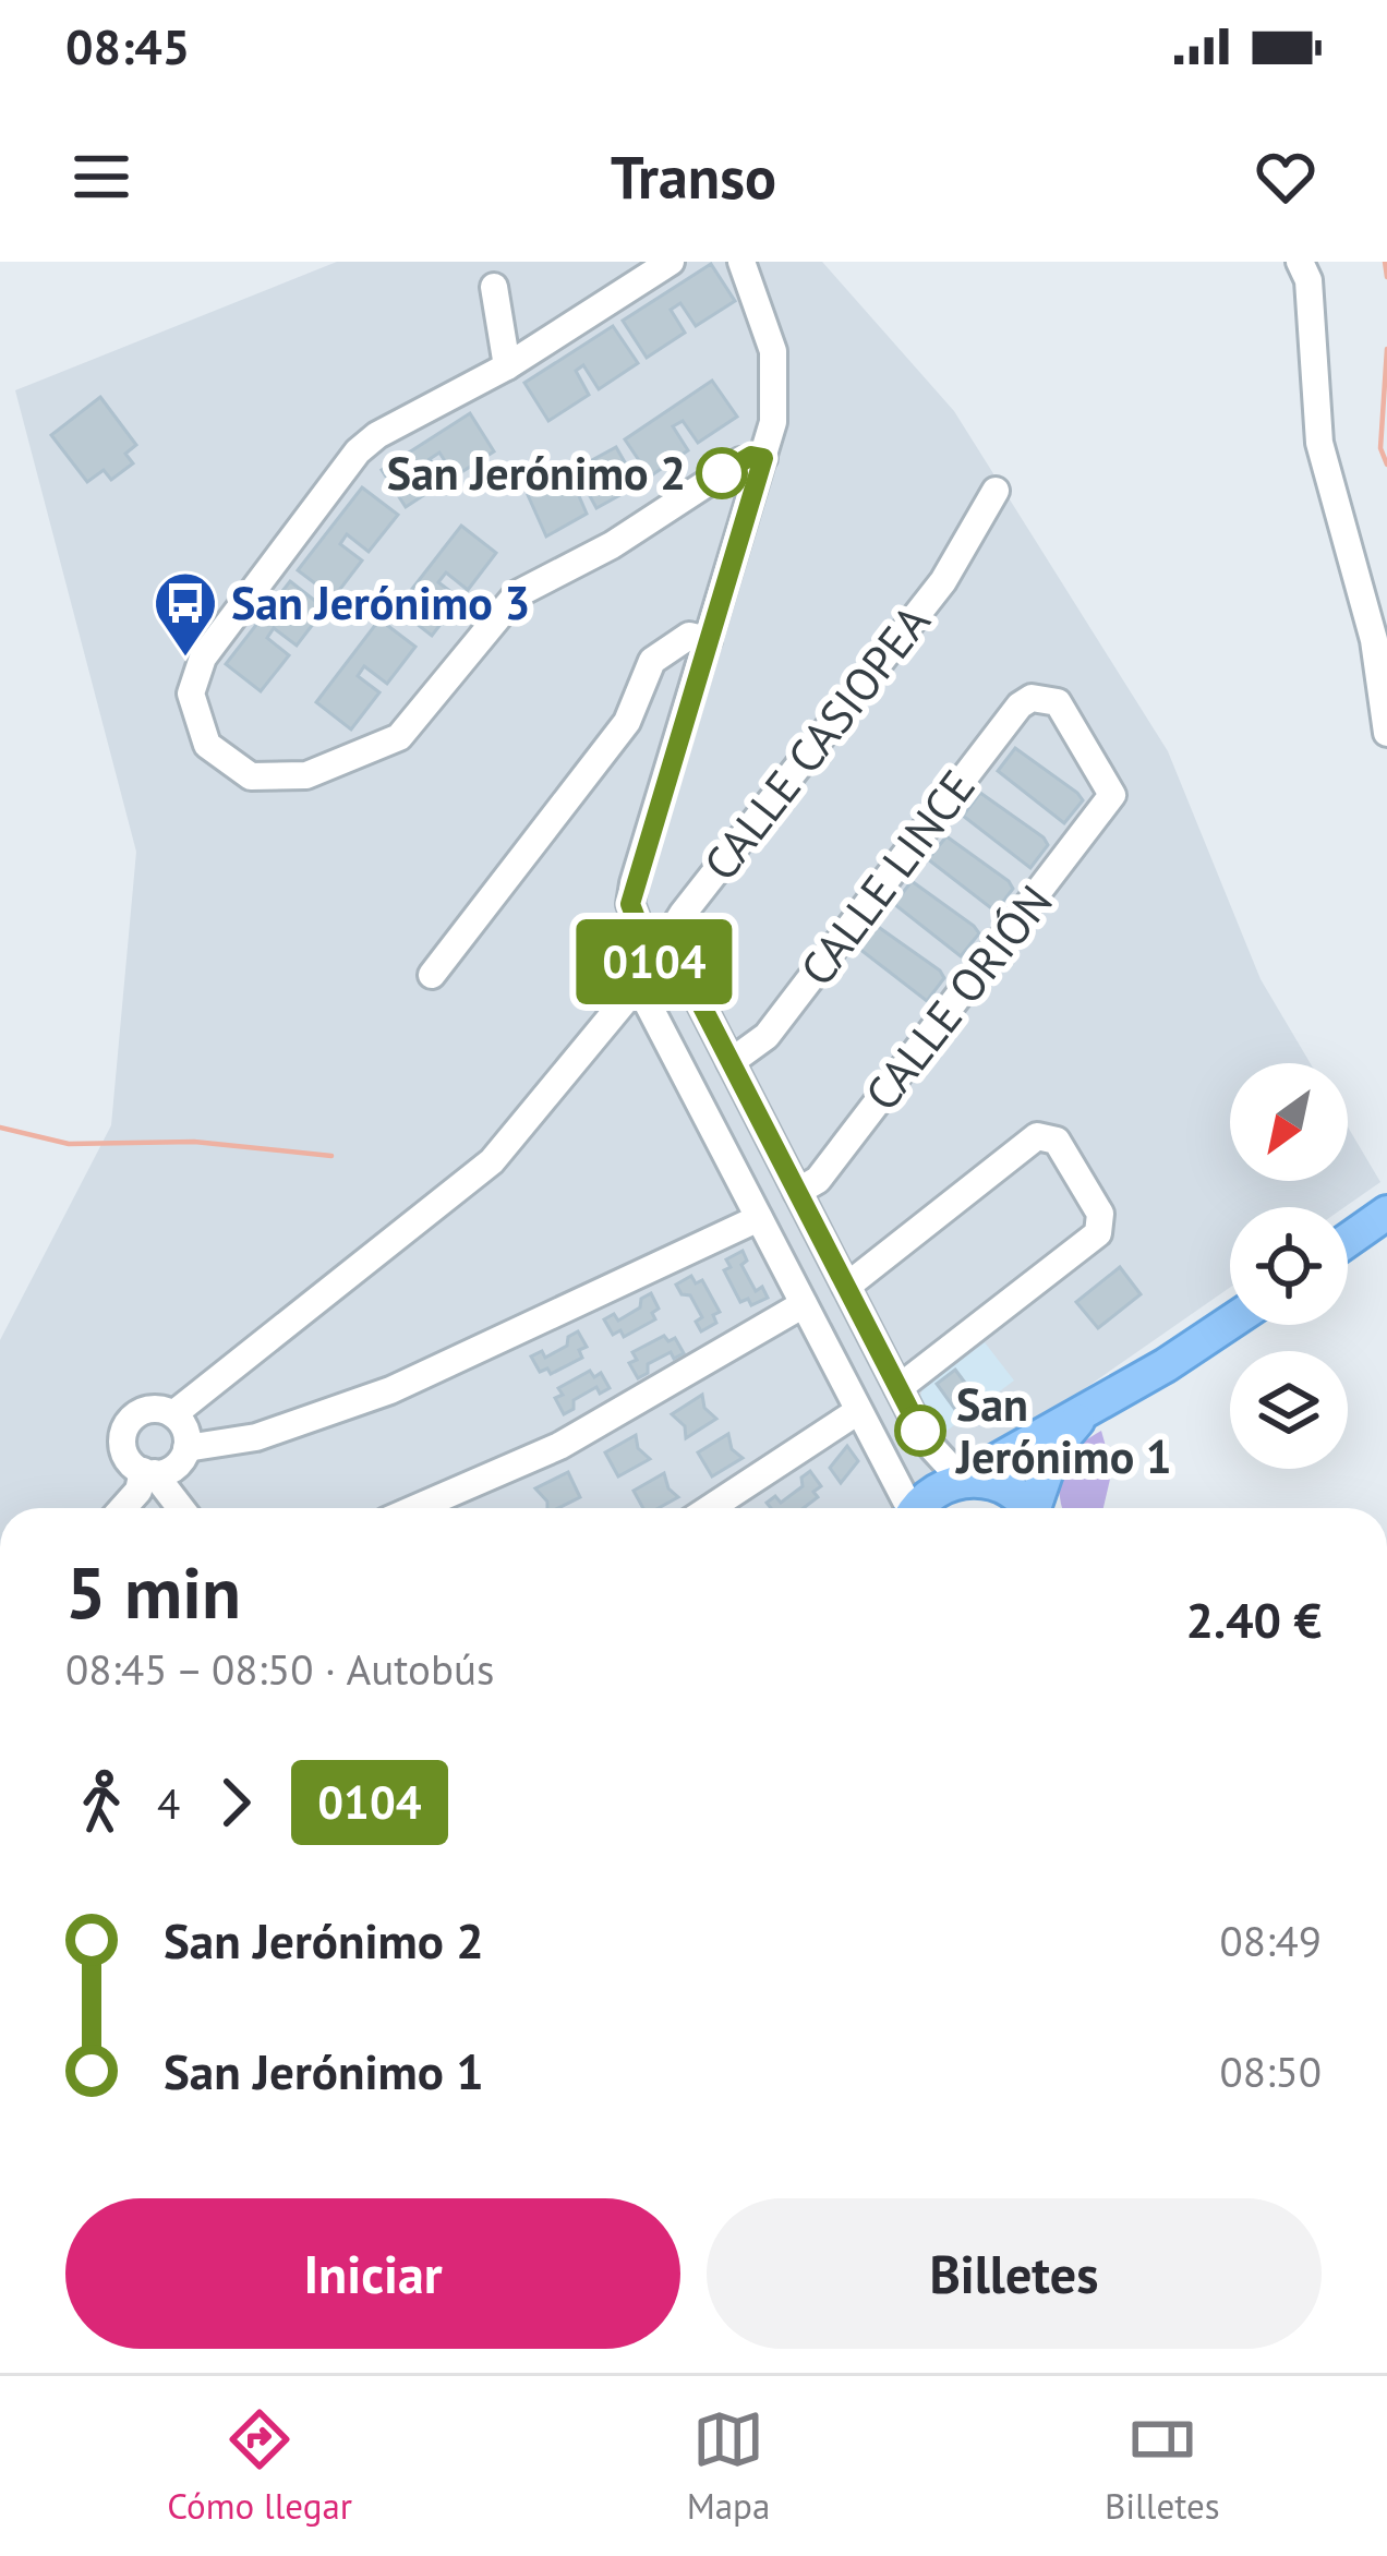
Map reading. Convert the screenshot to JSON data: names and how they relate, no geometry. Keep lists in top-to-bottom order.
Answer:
{
  "streets": {
    "street": ["CALLE CASIOPEA", "CALLE LINCE", "CALLE ORIÓN"]
  },
  "crossings": [
    ["CALLE CASIOPEA", "CALLE ORIÓN"],
    ["CALLE LINCE", "CALLE ORIÓN"]
  ],
  "places": {
    "other": ["San Jerónimo 2", "San Jerónimo 1"],
    "bus stop": ["San Jerónimo 3"]
  },
  "lines": ["bus line 0104"],
  "north": "bottom left",
  "page": {
    "status": "08:45",
    "header": "Transo",
    "on_map": "0104",
    "heading": ["5 min", "08:45 – 08:50 · Autobús", "2.40 €"],
    "legs": ["4", "0104"],
    "list": [
      {
        "name": "San Jerónimo 2",
        "value": "08:49"
      },
      {
        "name": "San Jerónimo 1",
        "value": "08:50"
      }
    ],
    "buttons": ["Iniciar", "Billetes"],
    "tabs": ["Cómo llegar", "Mapa", "Billetes"]
  }
}
